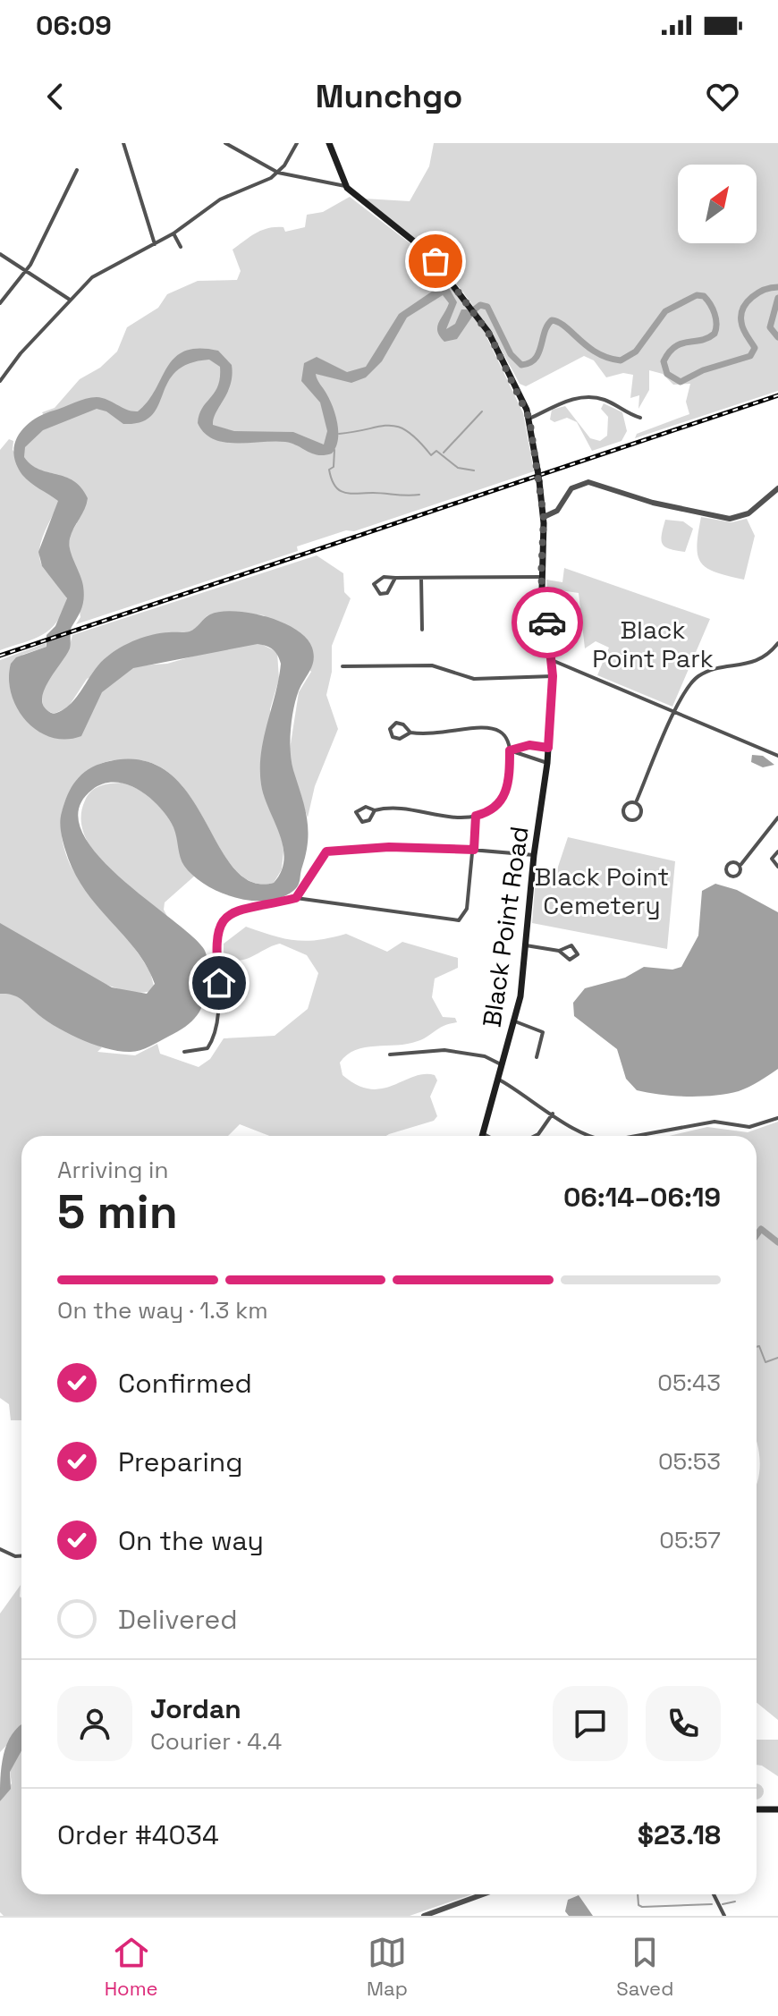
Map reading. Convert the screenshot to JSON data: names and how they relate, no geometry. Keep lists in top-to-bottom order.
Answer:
{
  "streets": {
    "main road": ["Black Point Road"]
  },
  "parks": ["Black Point Park", "Black Point Cemetery"],
  "north": "top right",
  "page": {
    "status": "06:09",
    "header": "Munchgo",
    "heading": ["5 min", "Arriving in", "06:14–06:19"],
    "panel": [
      "Jordan",
      "Courier · 4.4",
      "Order #4034",
      "$23.18"
    ],
    "bar": "On the way · 1.3 km",
    "list": [
      ["Confirmed", "05:43"],
      ["Preparing", "05:53"],
      ["On the way", "05:57"],
      "Delivered"
    ],
    "tabs": ["Home", "Map", "Saved"]
  }
}
